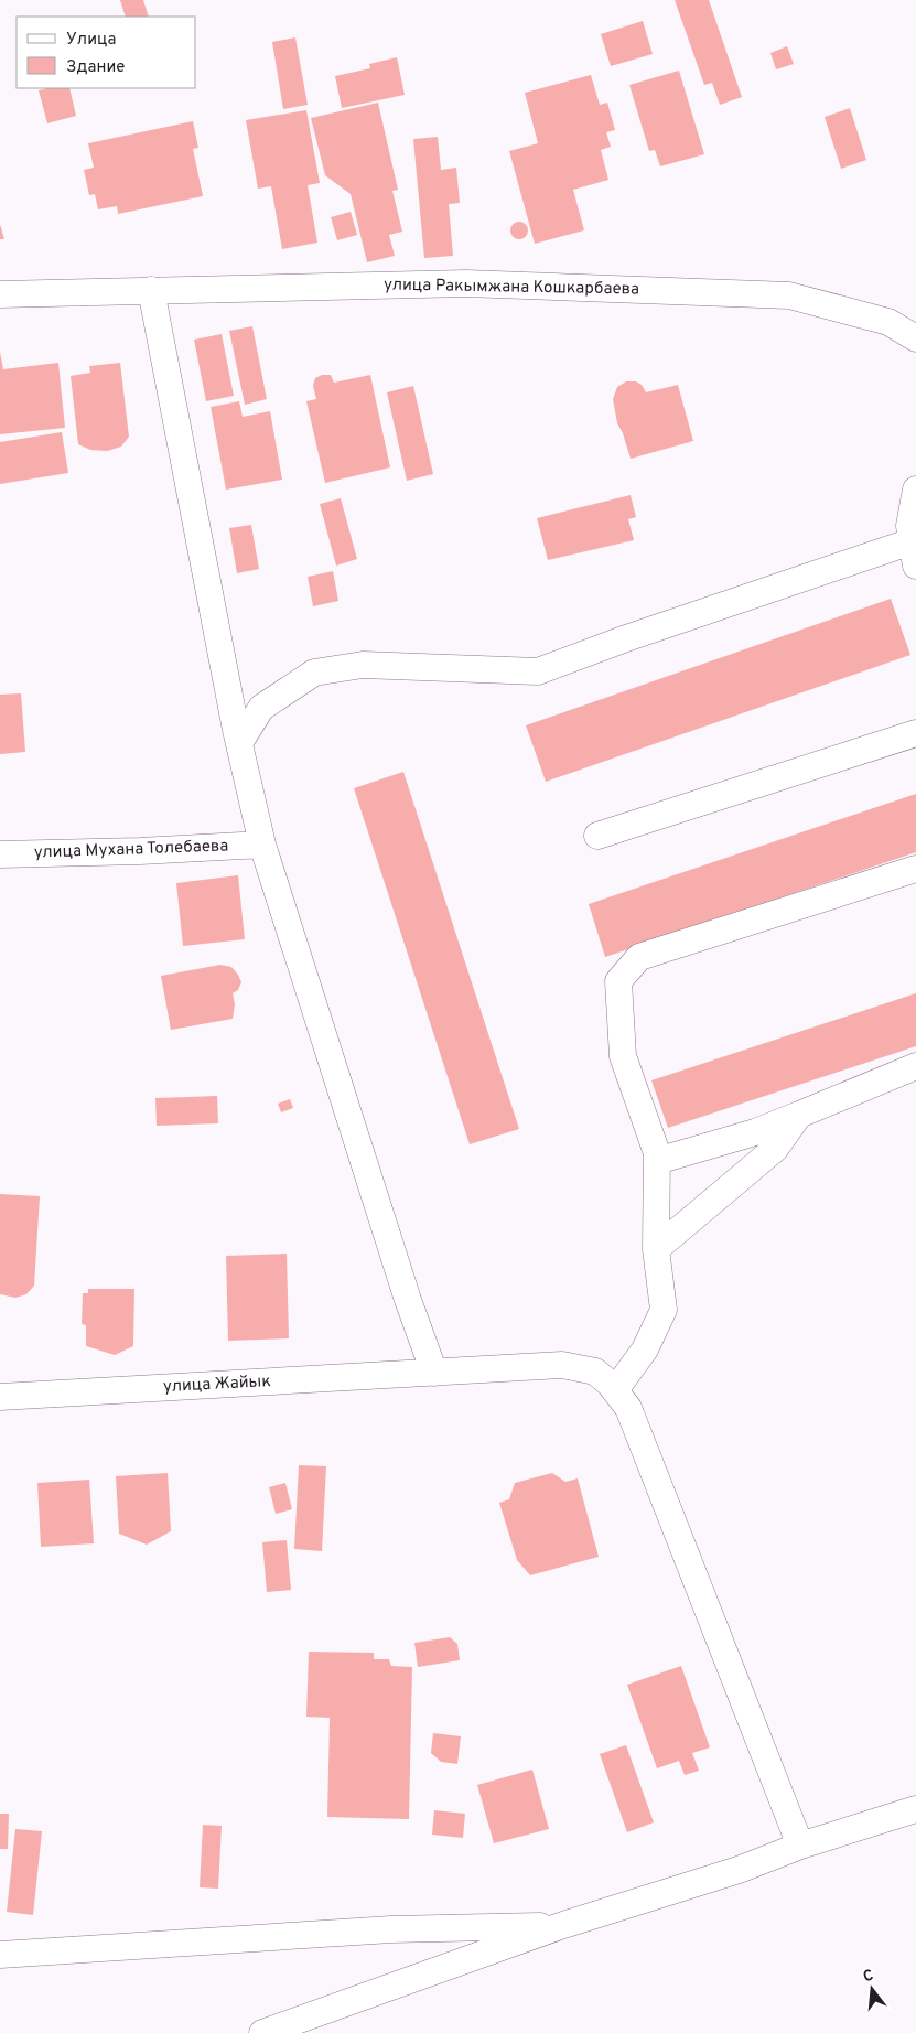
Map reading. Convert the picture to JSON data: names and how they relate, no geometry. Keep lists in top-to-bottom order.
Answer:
{
  "streets": {
    "street": ["улица Ракымжана Кошкарбаева", "улица Мухана Толебаева", "улица Жайык"]
  },
  "legend": ["Улица", "Здание"],
  "north": "top"
}
